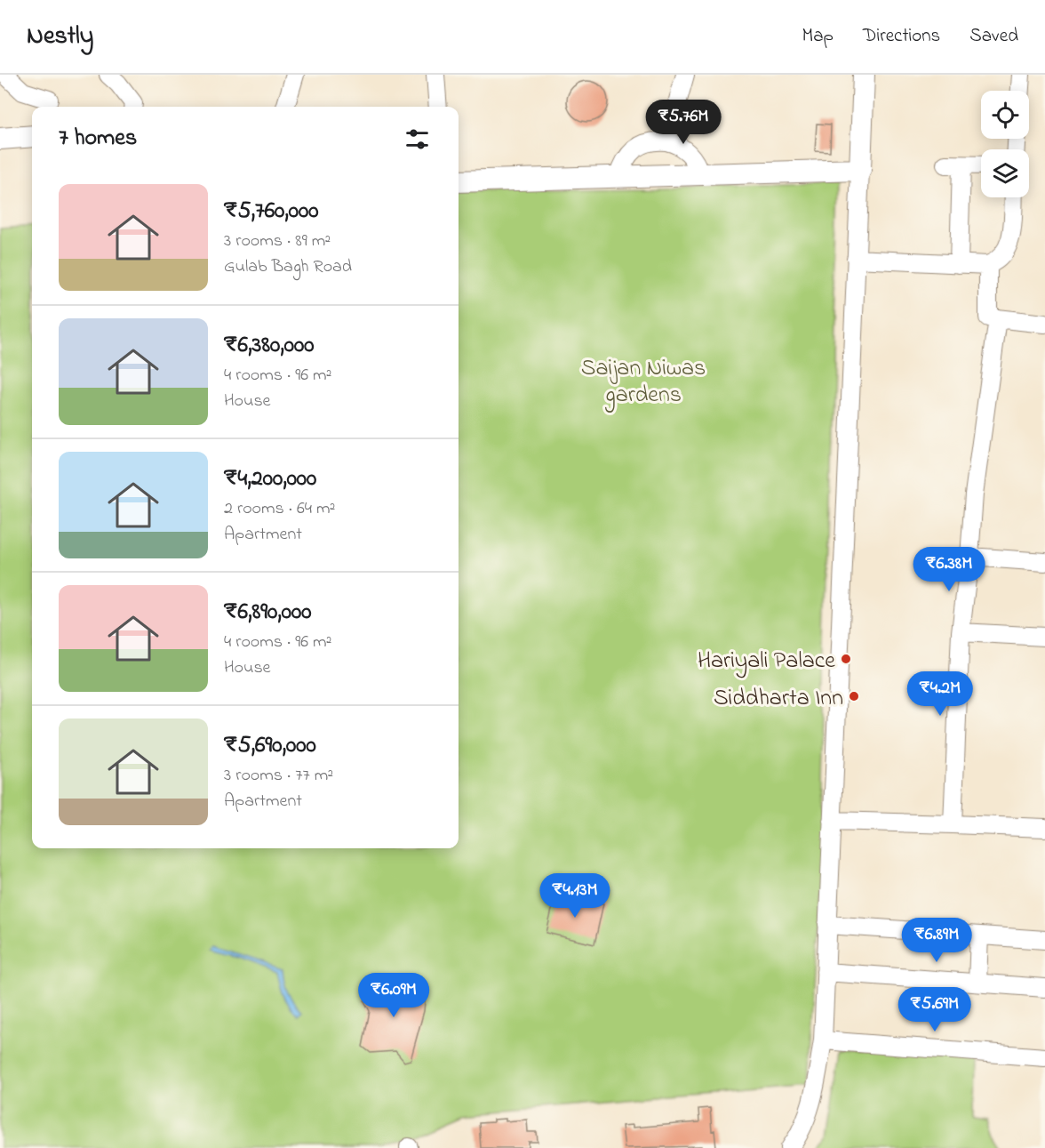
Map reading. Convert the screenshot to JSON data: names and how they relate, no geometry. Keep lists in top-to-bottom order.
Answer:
{
  "parks": ["Saijan Niwas gardens"],
  "places": ["Hariyali Palace", "Siddharta Inn"],
  "page": {
    "header": "Nestly",
    "nav": ["Map", "Directions", "Saved"],
    "price": [
      "₹5.76M",
      "₹6.38M",
      "₹4.2M",
      "₹4.13M",
      "₹6.89M",
      "₹6.09M",
      "₹5.69M"
    ],
    "heading": "7 homes",
    "list": [
      {
        "name": "₹5,760,000",
        "note": "3 rooms · 89 m² · Gulab Bagh Road"
      },
      {
        "name": "₹6,380,000",
        "note": "4 rooms · 96 m² · House"
      },
      {
        "name": "₹4,200,000",
        "note": "2 rooms · 64 m² · Apartment"
      },
      {
        "name": "₹6,890,000",
        "note": "4 rooms · 96 m² · House"
      },
      {
        "name": "₹5,690,000",
        "note": "3 rooms · 77 m² · Apartment"
      }
    ]
  }
}
